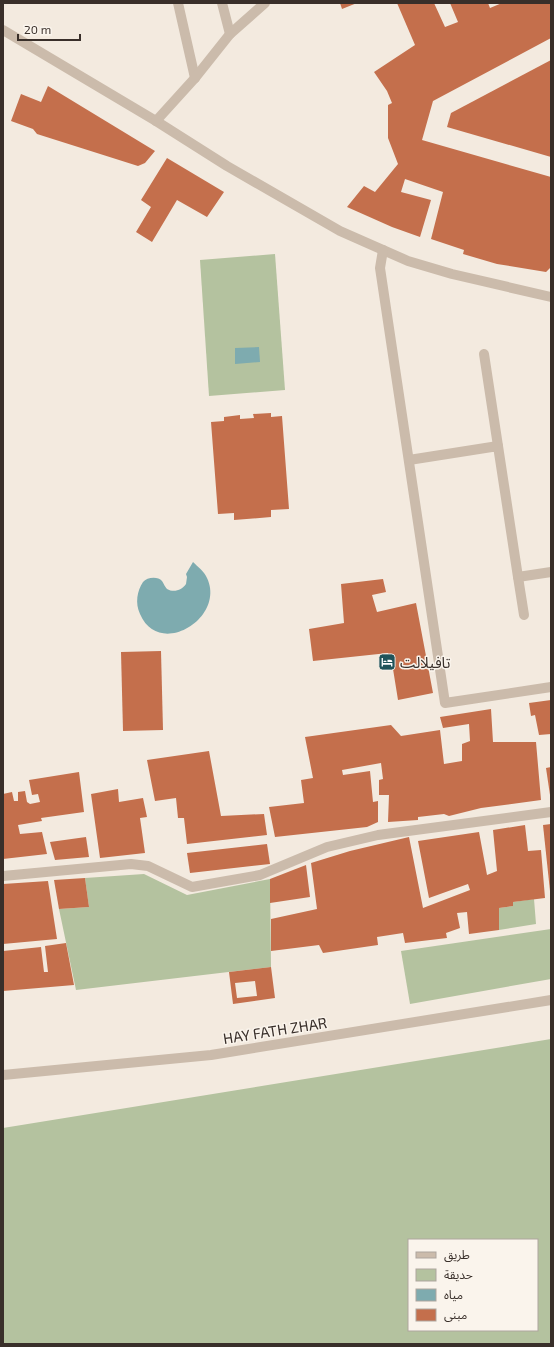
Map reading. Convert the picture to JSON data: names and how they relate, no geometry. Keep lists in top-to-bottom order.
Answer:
{
  "streets": {
    "street": ["HAY FATH ZHAR"]
  },
  "places": {
    "hotel": ["تافيلالت"]
  },
  "legend": [
    "طريق",
    "حديقة",
    "مياه",
    "مبنى"
  ],
  "scale_bar": "20 m"
}
